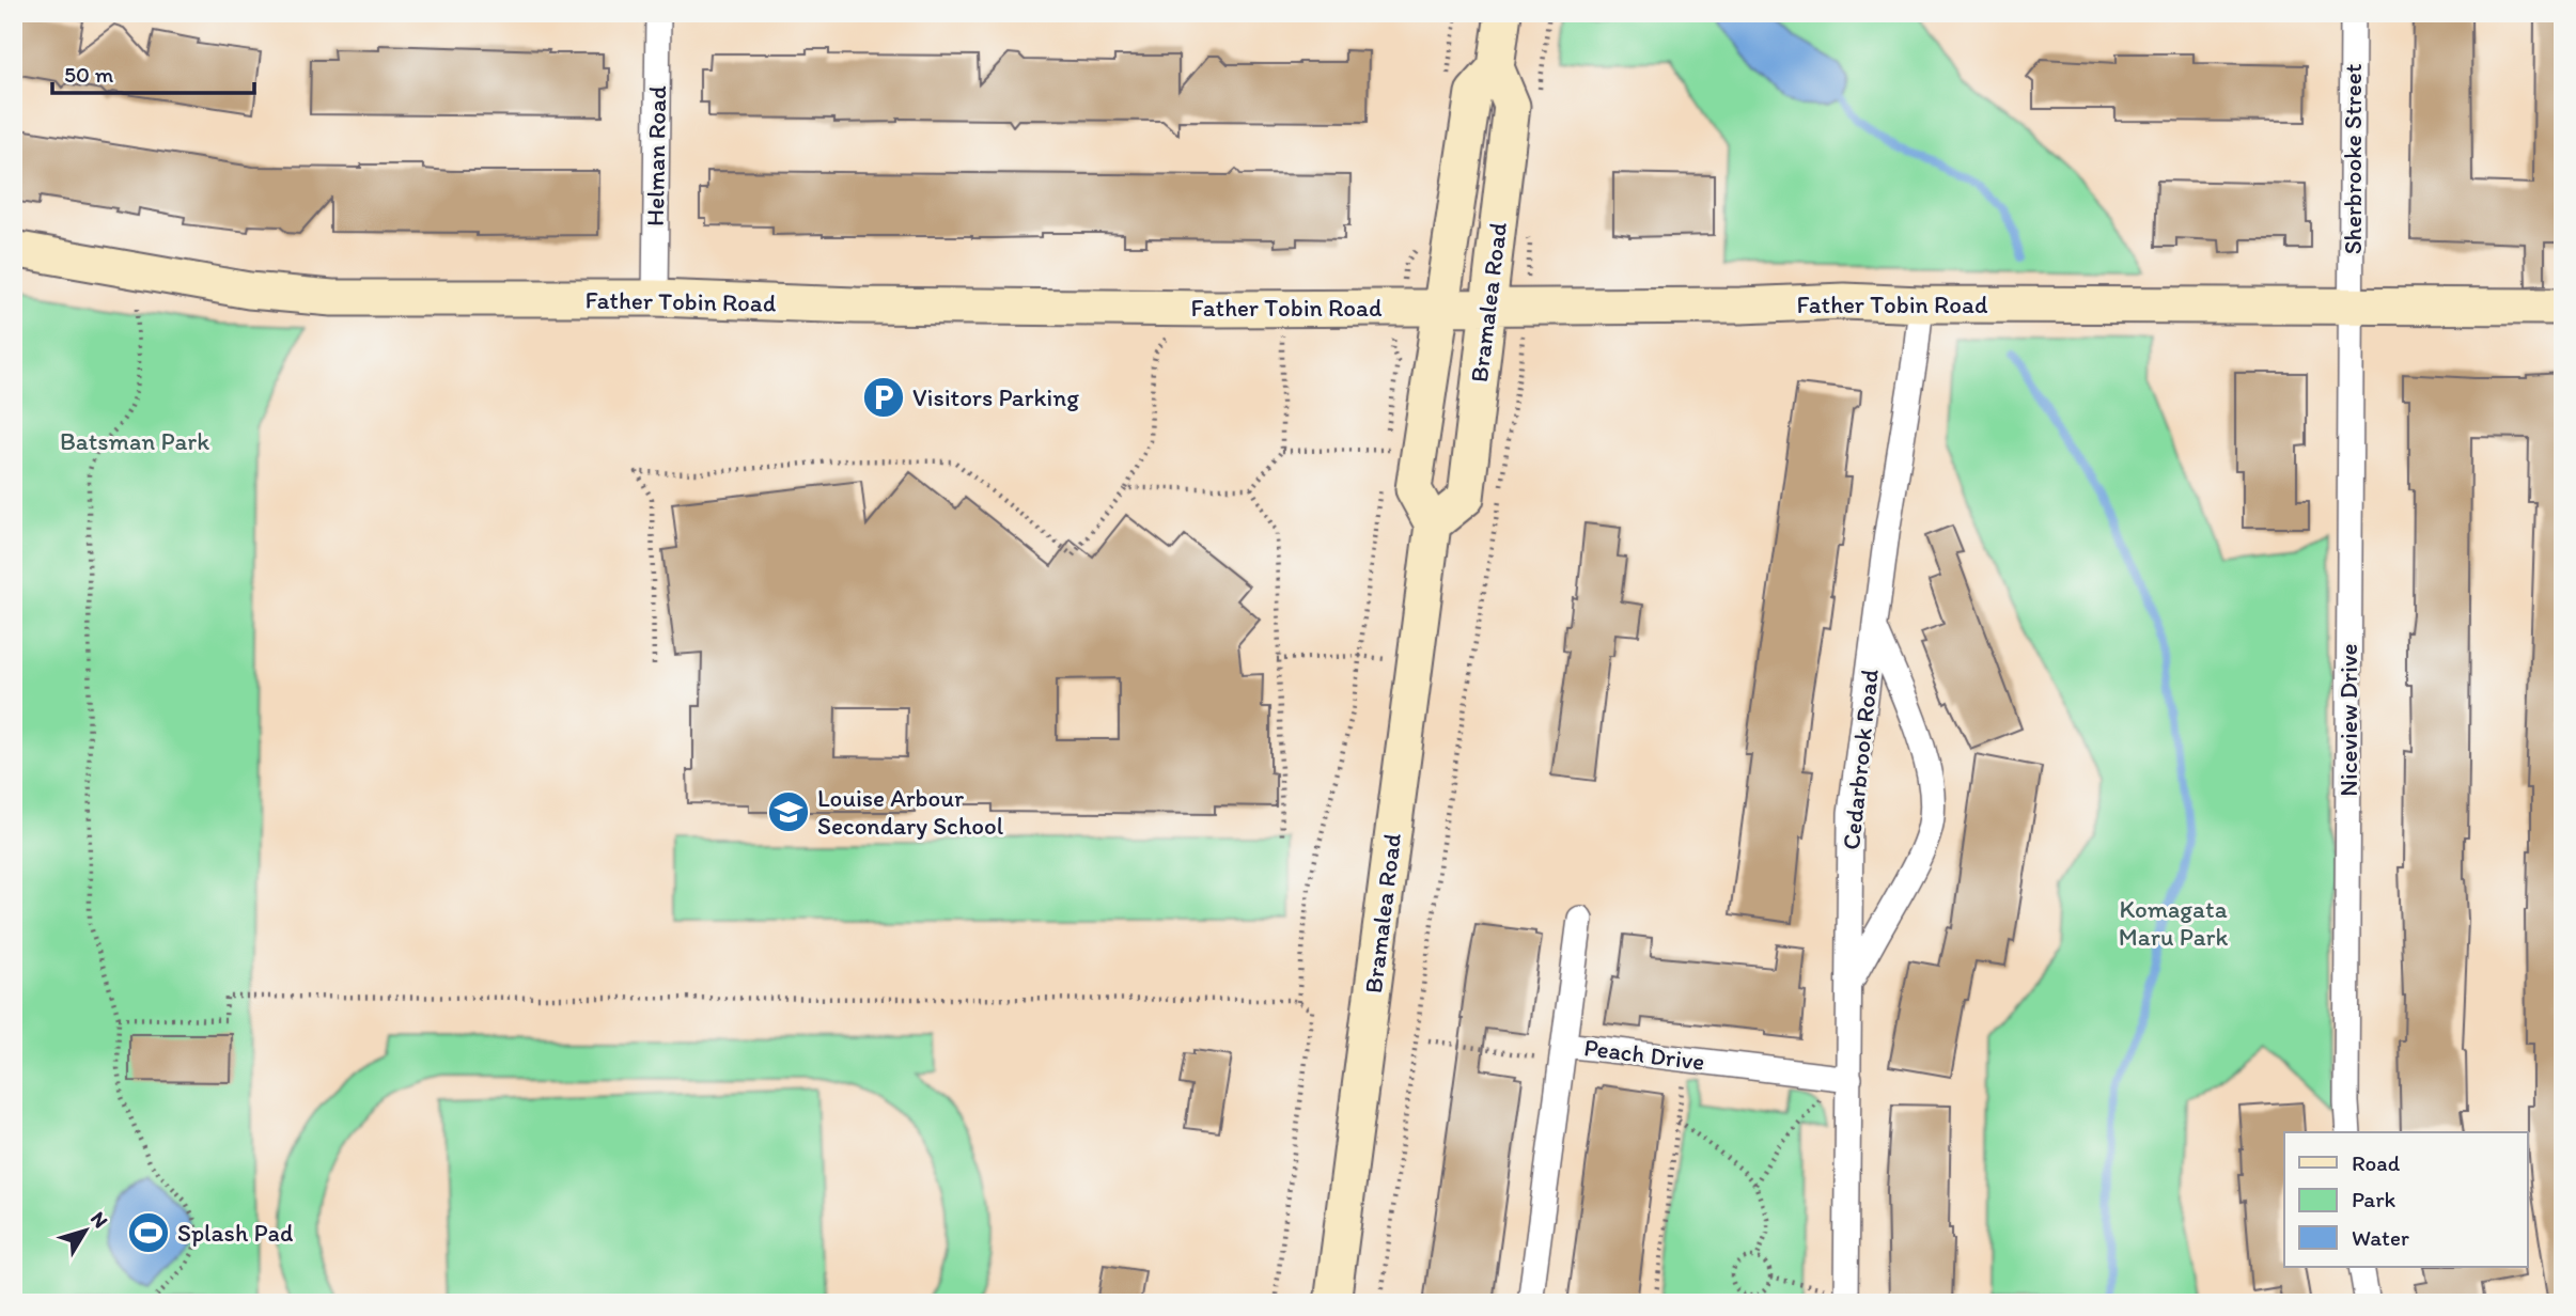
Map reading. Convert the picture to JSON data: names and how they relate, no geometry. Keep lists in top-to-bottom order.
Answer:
{
  "streets": {
    "street": [
      "Helman Road",
      "Sherbrooke Street",
      "Father Tobin Road",
      "Bramalea Road",
      "Niceview Drive",
      "Cedarbrook Road",
      "Peach Drive"
    ]
  },
  "crossings": [
    ["Helman Road", "Father Tobin Road"],
    ["Sherbrooke Street", "Father Tobin Road"],
    ["Sherbrooke Street", "Niceview Drive"],
    ["Father Tobin Road", "Bramalea Road"],
    ["Father Tobin Road", "Niceview Drive"],
    ["Father Tobin Road", "Cedarbrook Road"],
    ["Cedarbrook Road", "Peach Drive"]
  ],
  "parks": ["Batsman Park", "Komagata Maru Park"],
  "places": {
    "parking": ["Visitors Parking"],
    "school or university": ["Louise Arbour Secondary School"],
    "sports": ["Splash Pad"]
  },
  "legend": ["Road", "Park", "Water"],
  "scale_bar": "50 m",
  "north": "top right"
}
